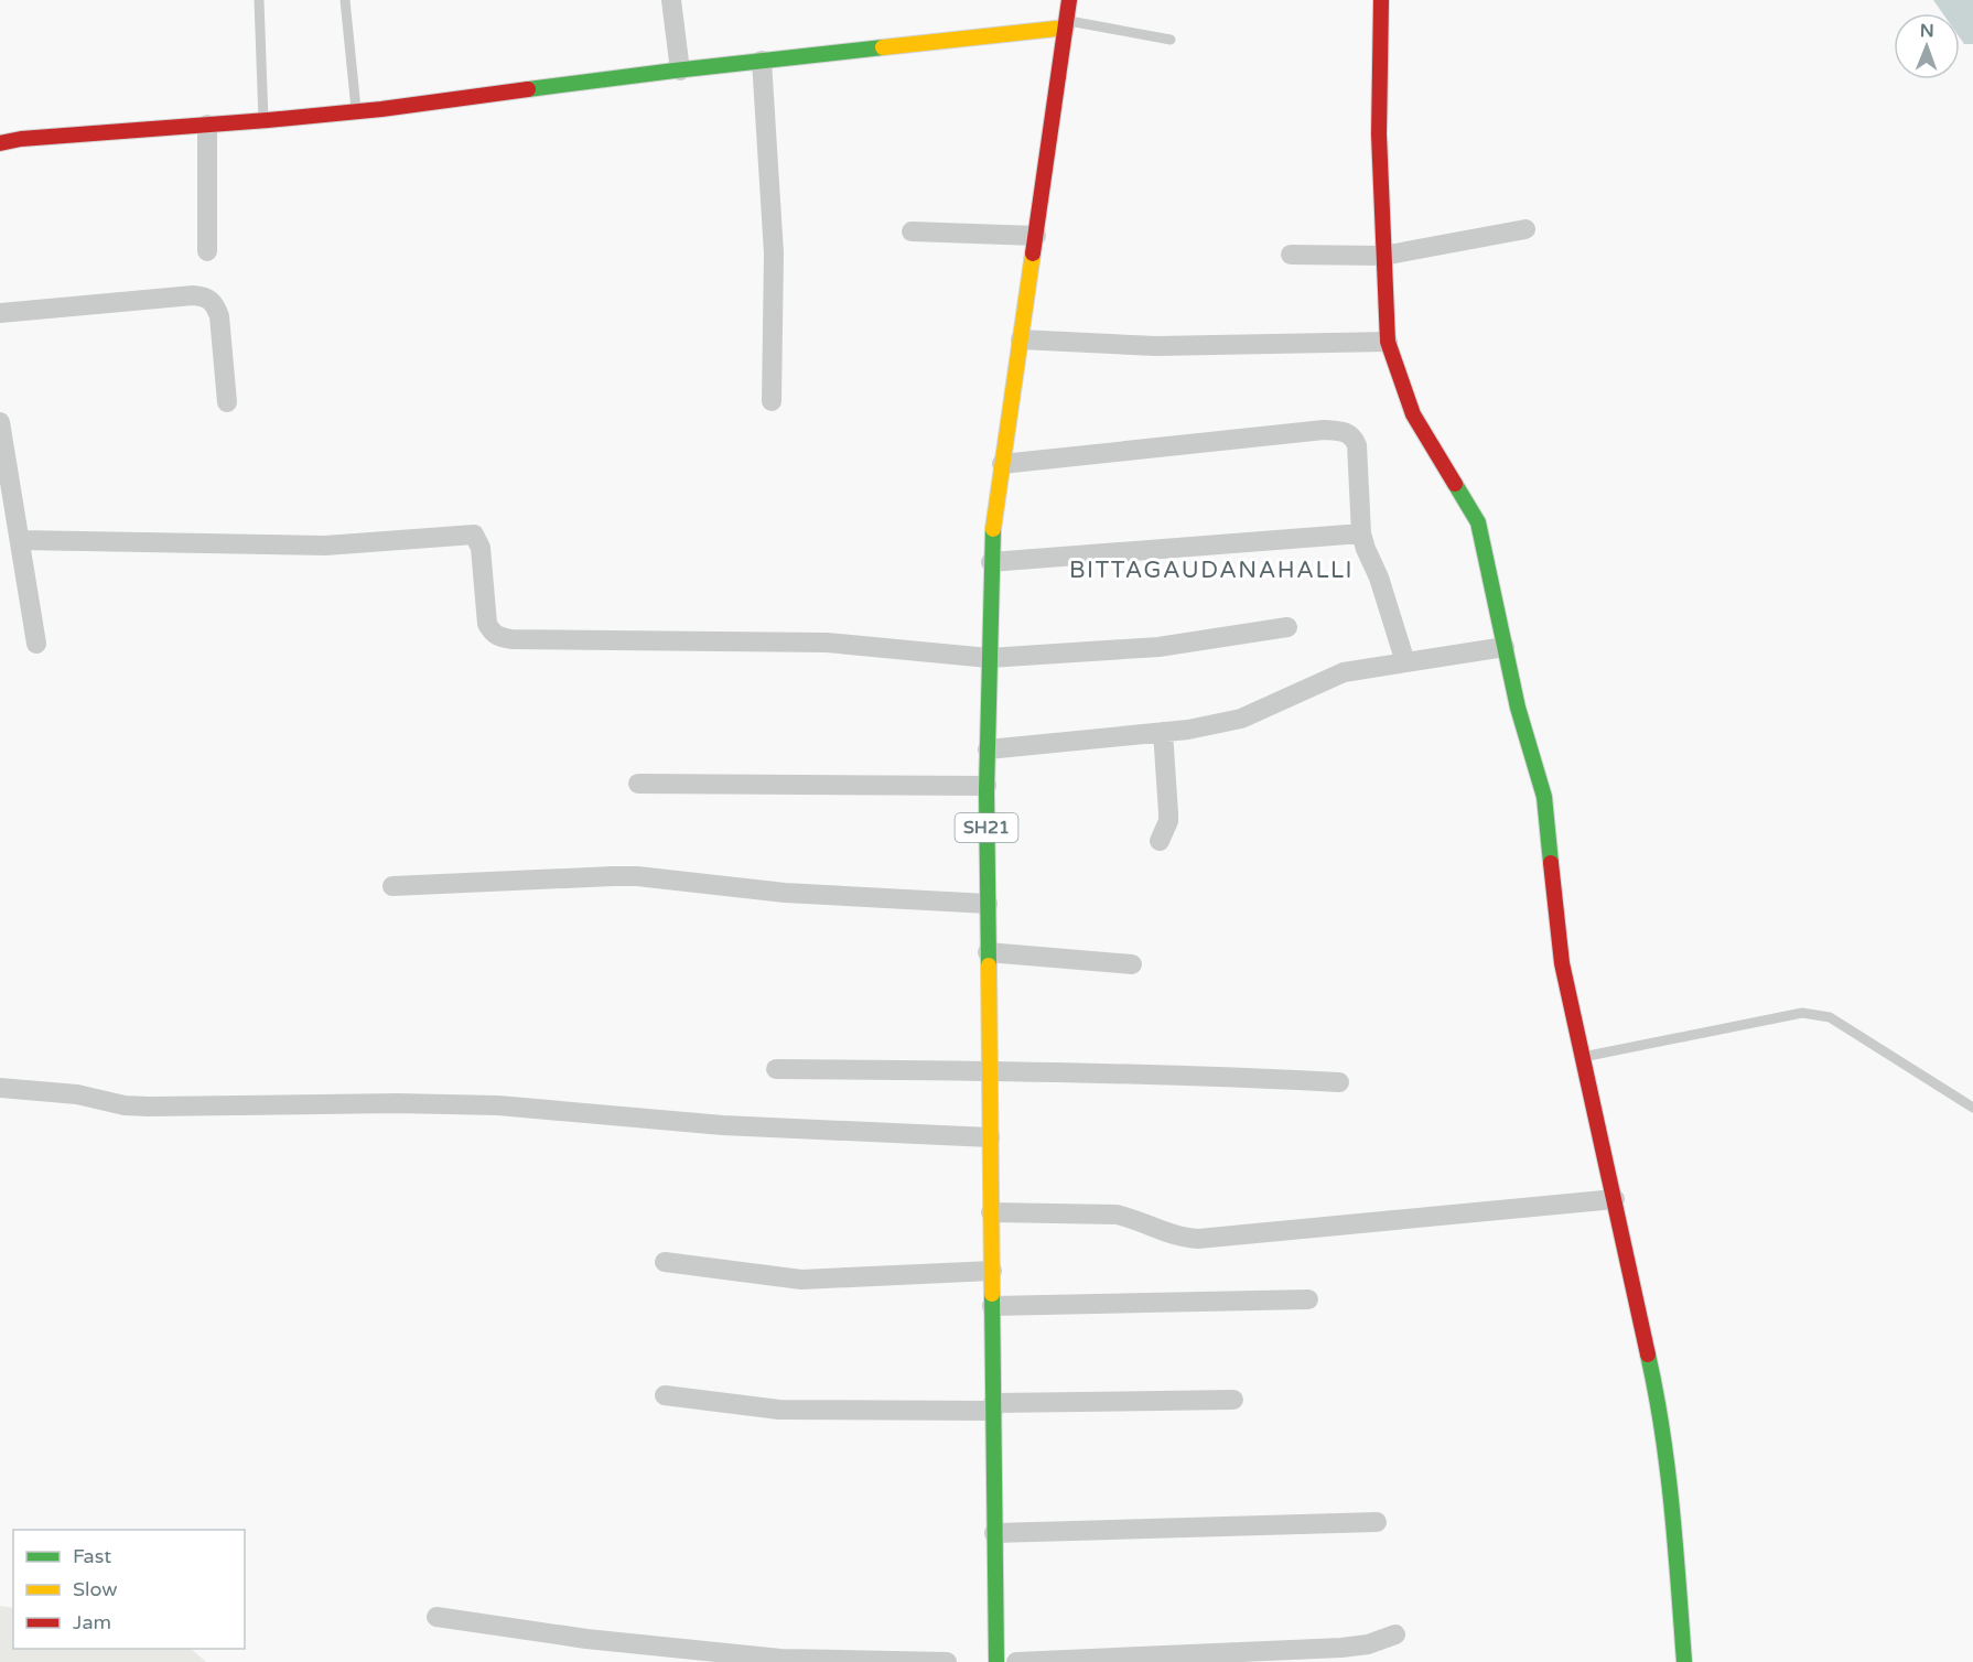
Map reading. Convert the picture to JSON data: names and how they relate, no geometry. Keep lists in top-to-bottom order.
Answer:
{
  "streets": {
    "street": ["SH21"]
  },
  "districts": ["BITTAGAUDANAHALLI"],
  "legend": ["Fast", "Slow", "Jam"],
  "north": "top"
}
